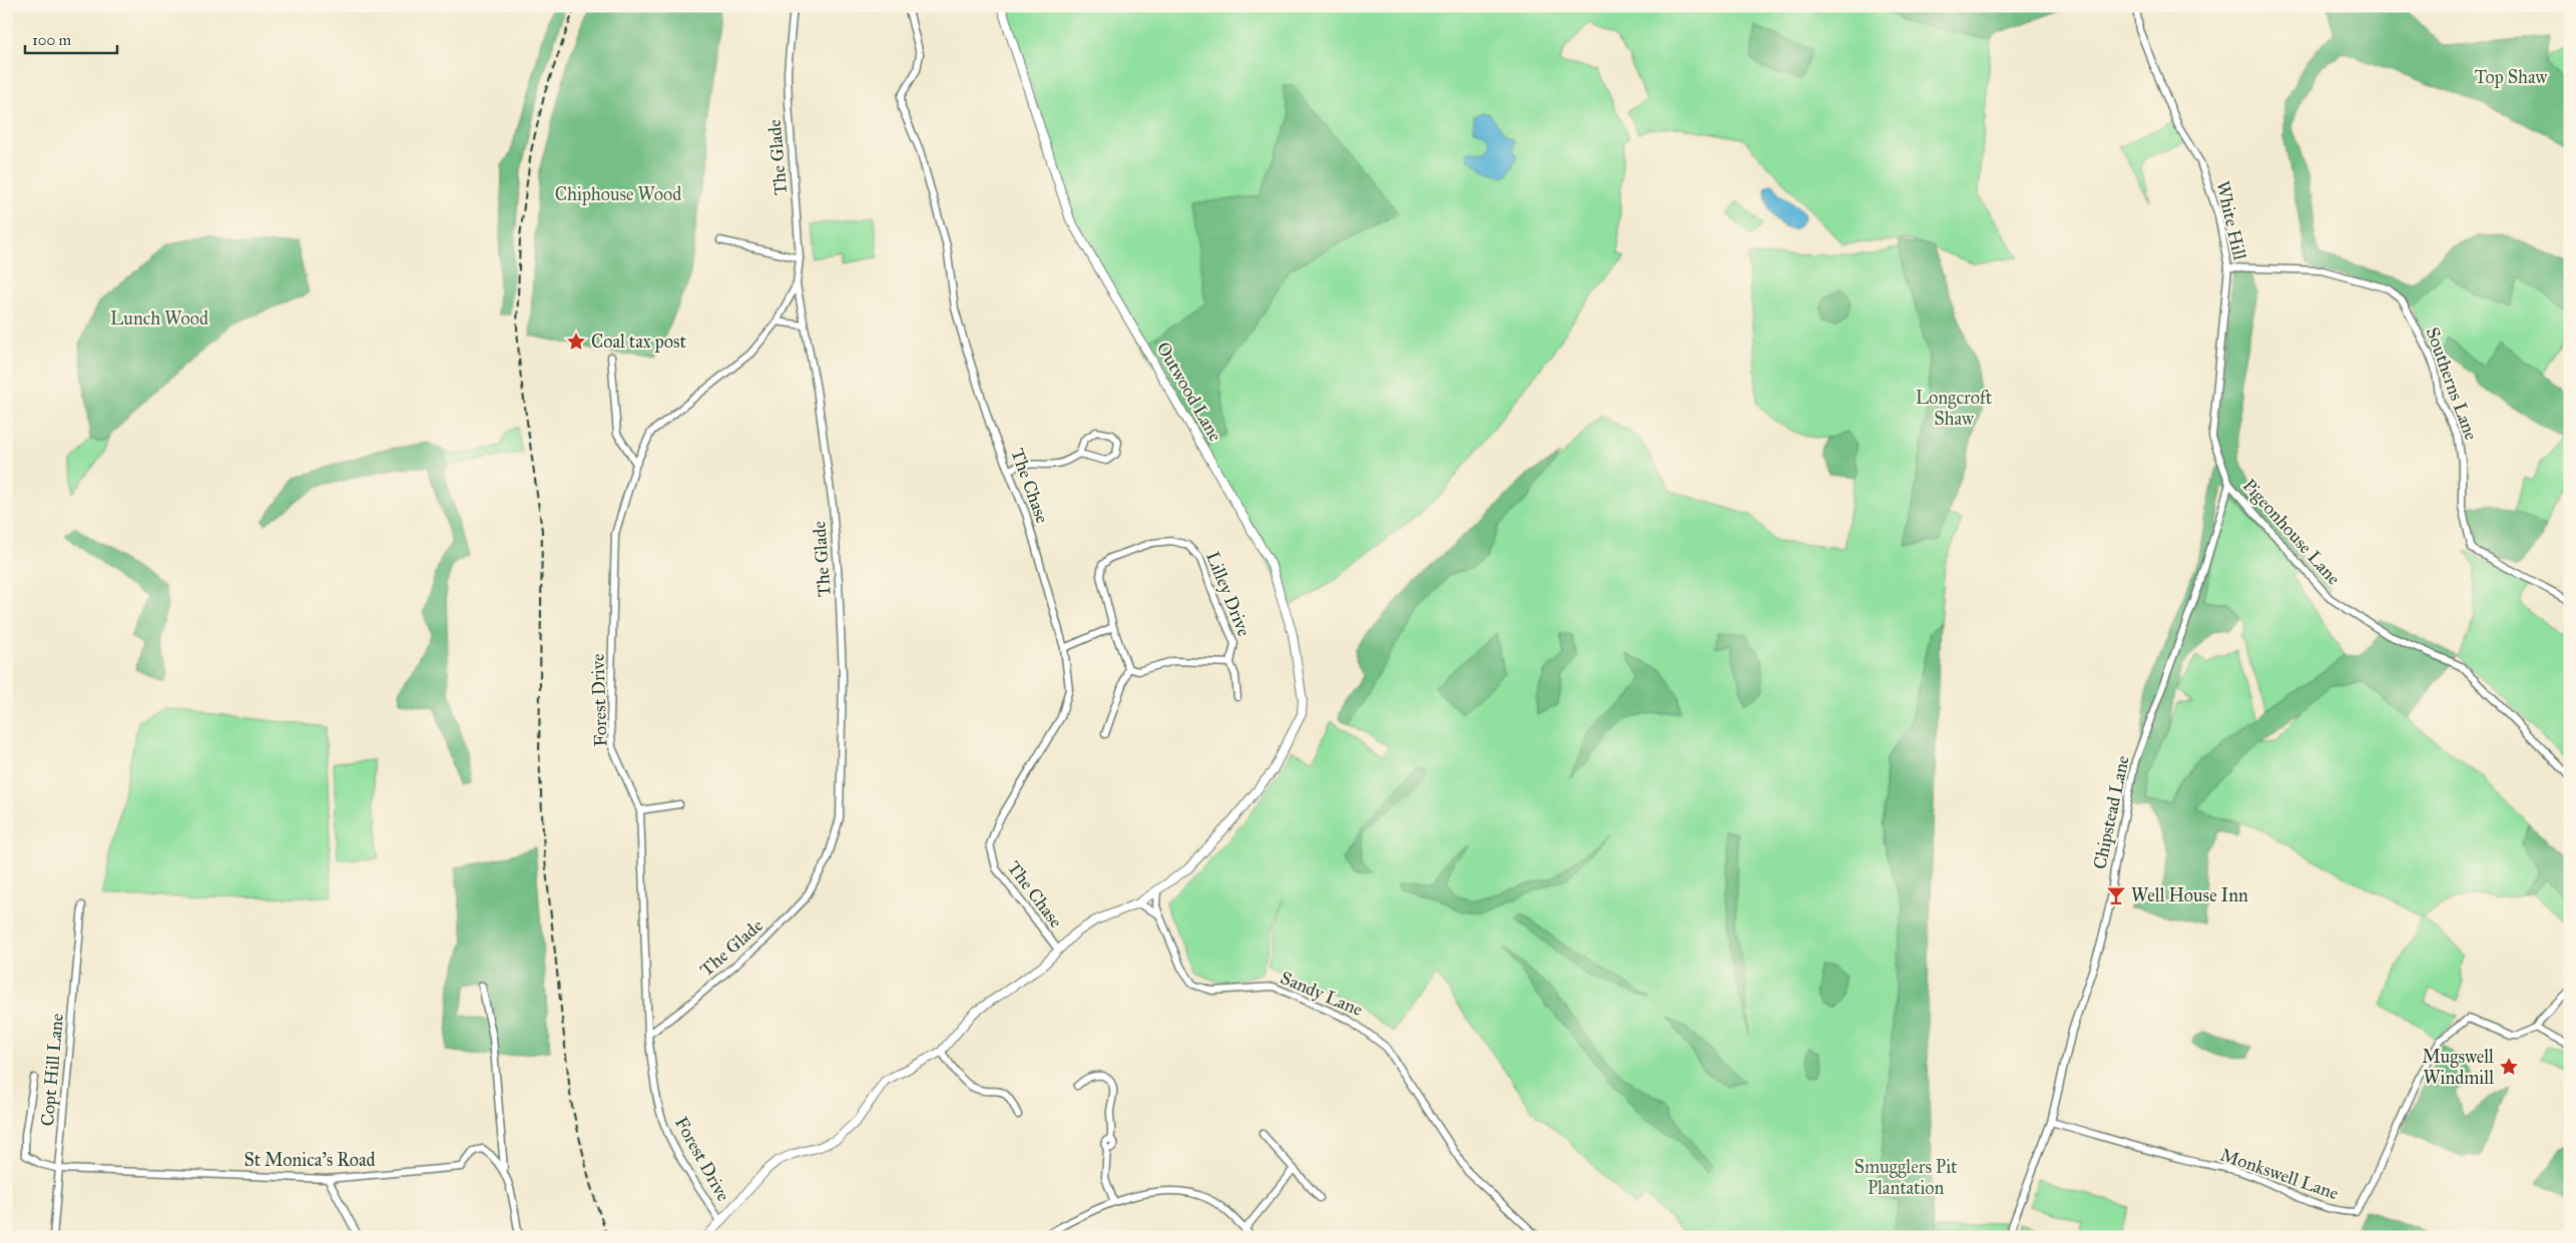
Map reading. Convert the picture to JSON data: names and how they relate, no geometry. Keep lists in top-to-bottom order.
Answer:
{
  "streets": {
    "main road": ["Outwood Lane"],
    "street": [
      "The Glade",
      "White Hill",
      "Southerns Lane",
      "The Chase",
      "Pigeonhouse Lane",
      "Lilley Drive",
      "Forest Drive",
      "Chipstead Lane",
      "Sandy Lane",
      "Copt Hill Lane",
      "St Monica's Road",
      "Monkswell Lane"
    ]
  },
  "crossings": [
    ["The Glade", "Forest Drive"],
    ["White Hill", "Southerns Lane"],
    ["White Hill", "Pigeonhouse Lane"],
    ["White Hill", "Chipstead Lane"],
    ["Outwood Lane", "The Chase"],
    ["Outwood Lane", "Sandy Lane"],
    ["Pigeonhouse Lane", "Chipstead Lane"],
    ["Chipstead Lane", "Monkswell Lane"],
    ["Copt Hill Lane", "St Monica's Road"]
  ],
  "parks": [
    "Top Shaw",
    "Chiphouse Wood",
    "Lunch Wood",
    "Longcroft Shaw",
    "Smugglers Pit Plantation"
  ],
  "places": {
    "place": ["Coal tax post", "Mugswell Windmill"],
    "bar": ["Well House Inn"]
  },
  "scale_bar": "100 m"
}
